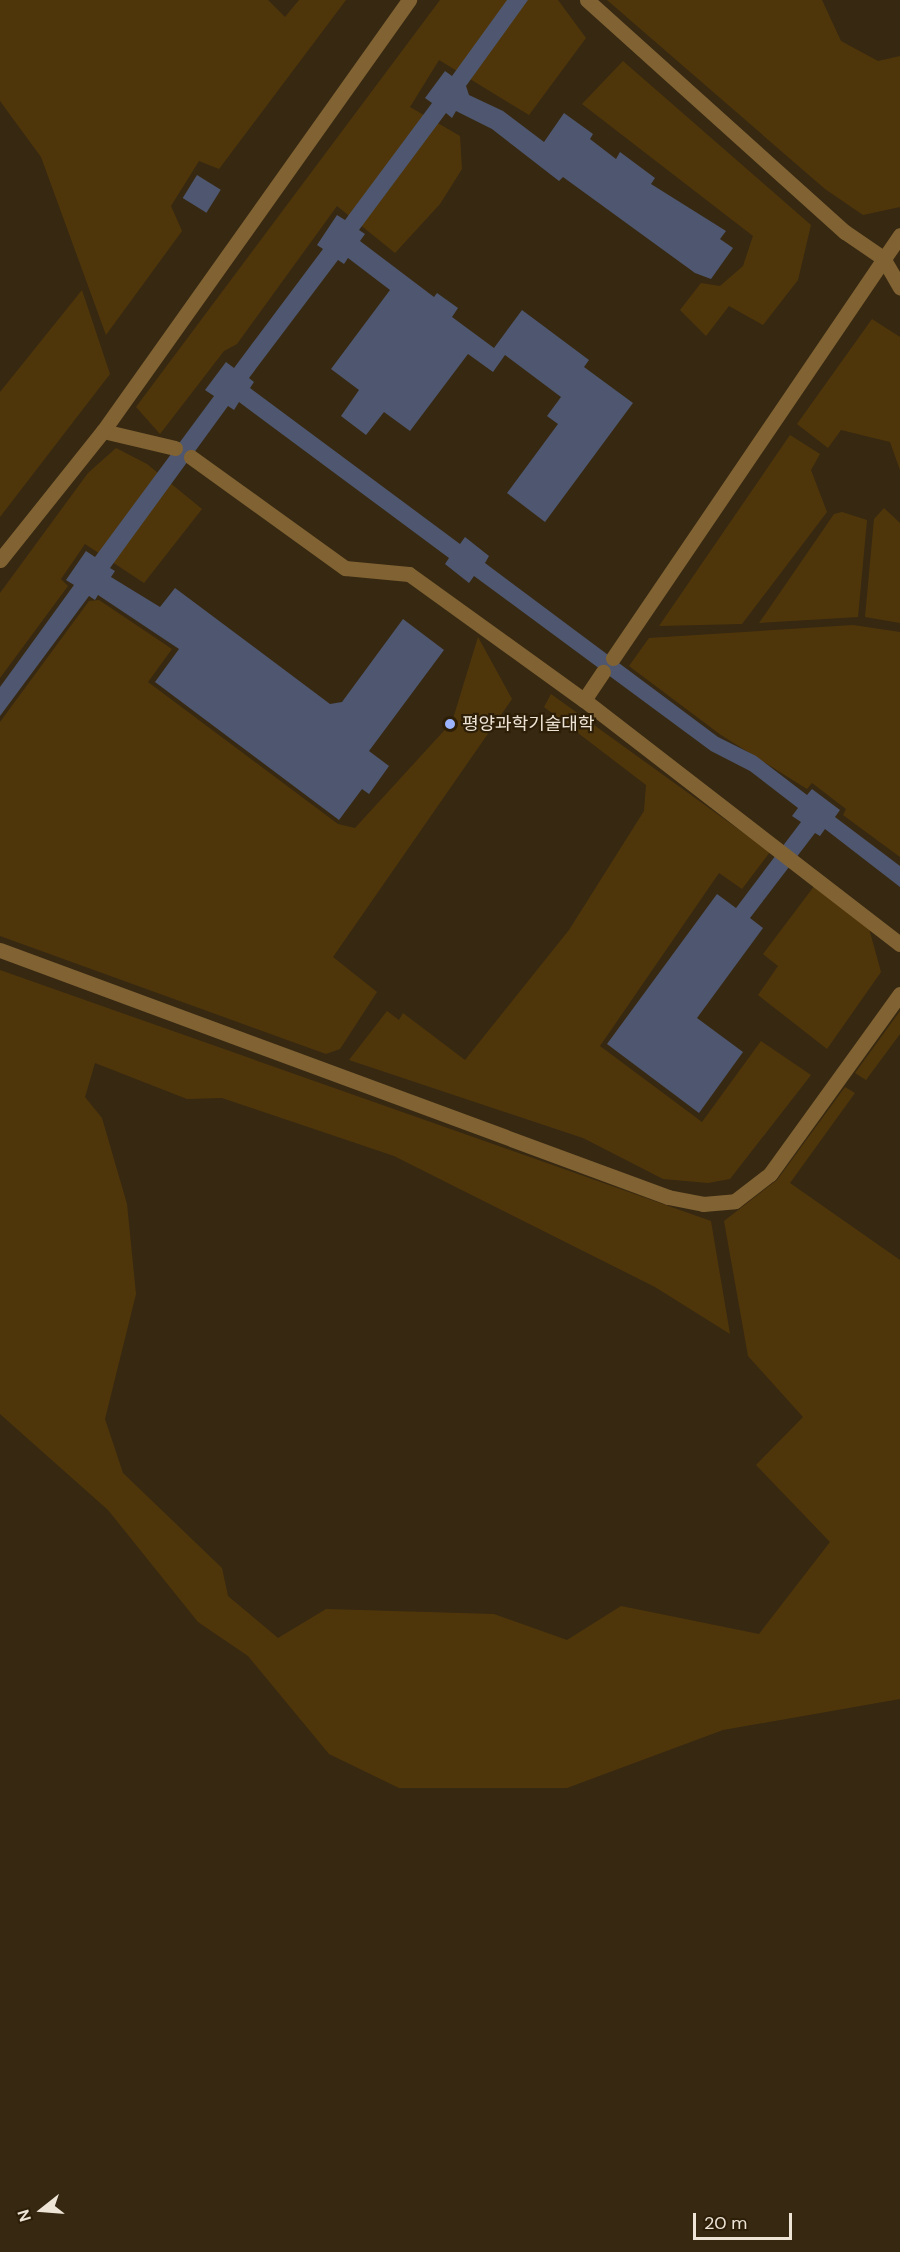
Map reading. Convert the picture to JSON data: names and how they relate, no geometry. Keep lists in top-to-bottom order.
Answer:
{
  "places": ["평양과학기술대학"],
  "scale_bar": "20 m",
  "north": "left"
}
